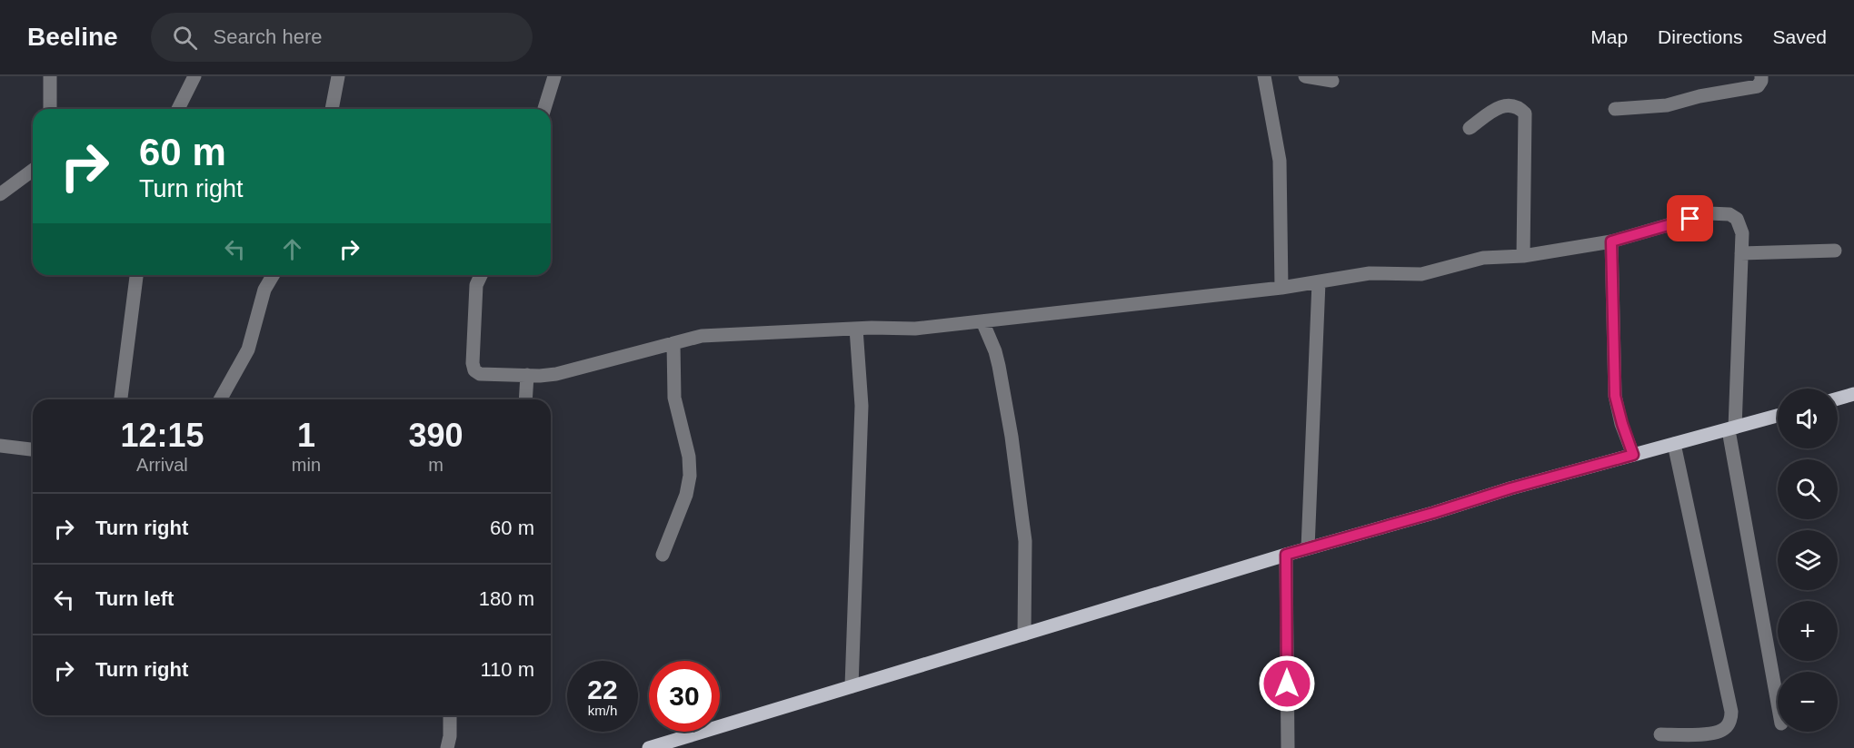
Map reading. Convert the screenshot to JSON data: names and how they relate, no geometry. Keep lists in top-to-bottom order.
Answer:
{
  "page": {
    "header": "Beeline",
    "search": "Search here",
    "nav": ["Map", "Directions", "Saved"],
    "turn": ["60 m", "Turn right"],
    "map_buttons": ["+", "−"],
    "eta": [
      "12:15",
      "Arrival",
      "1",
      "min",
      "390",
      "m"
    ],
    "list": [
      {
        "name": "Turn right",
        "value": "60 m"
      },
      {
        "name": "Turn left",
        "value": "180 m"
      },
      {
        "name": "Turn right",
        "value": "110 m"
      }
    ],
    "speed": "22 km/h",
    "limit": "30"
  }
}
